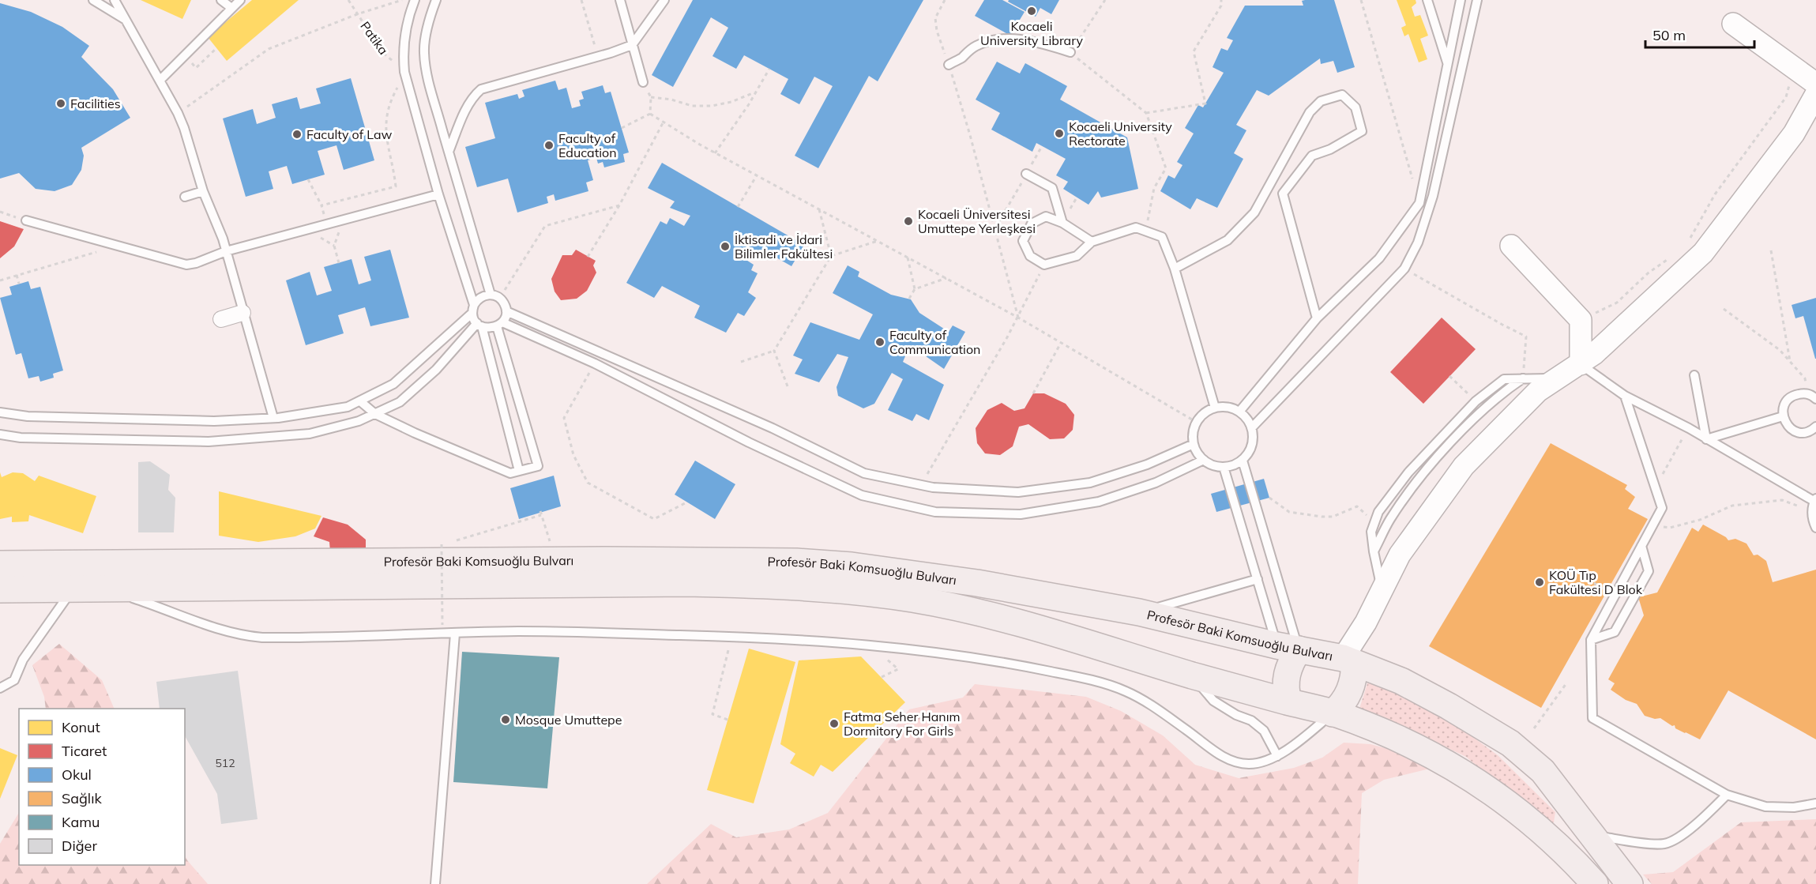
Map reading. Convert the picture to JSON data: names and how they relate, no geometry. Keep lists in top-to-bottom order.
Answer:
{
  "streets": {
    "highway": ["Profesör Baki Komsuoğlu Bulvarı"],
    "path": ["Patika"]
  },
  "places": [
    "Kocaeli University Library",
    "Facilities",
    "Kocaeli University Rectorate",
    "Faculty of Law",
    "Faculty of Education",
    "Kocaeli Üniversitesi Umuttepe Yerleşkesi",
    "İktisadi ve İdari Bilimler Fakültesi",
    "Faculty of Communication",
    "KOÜ Tıp Fakültesi D Blok",
    "Mosque Umuttepe",
    "Fatma Seher Hanım Dormitory For Girls"
  ],
  "house_numbers": ["512"],
  "legend": [
    "Konut",
    "Ticaret",
    "Okul",
    "Sağlık",
    "Kamu",
    "Diğer"
  ],
  "scale_bar": "50 m"
}
